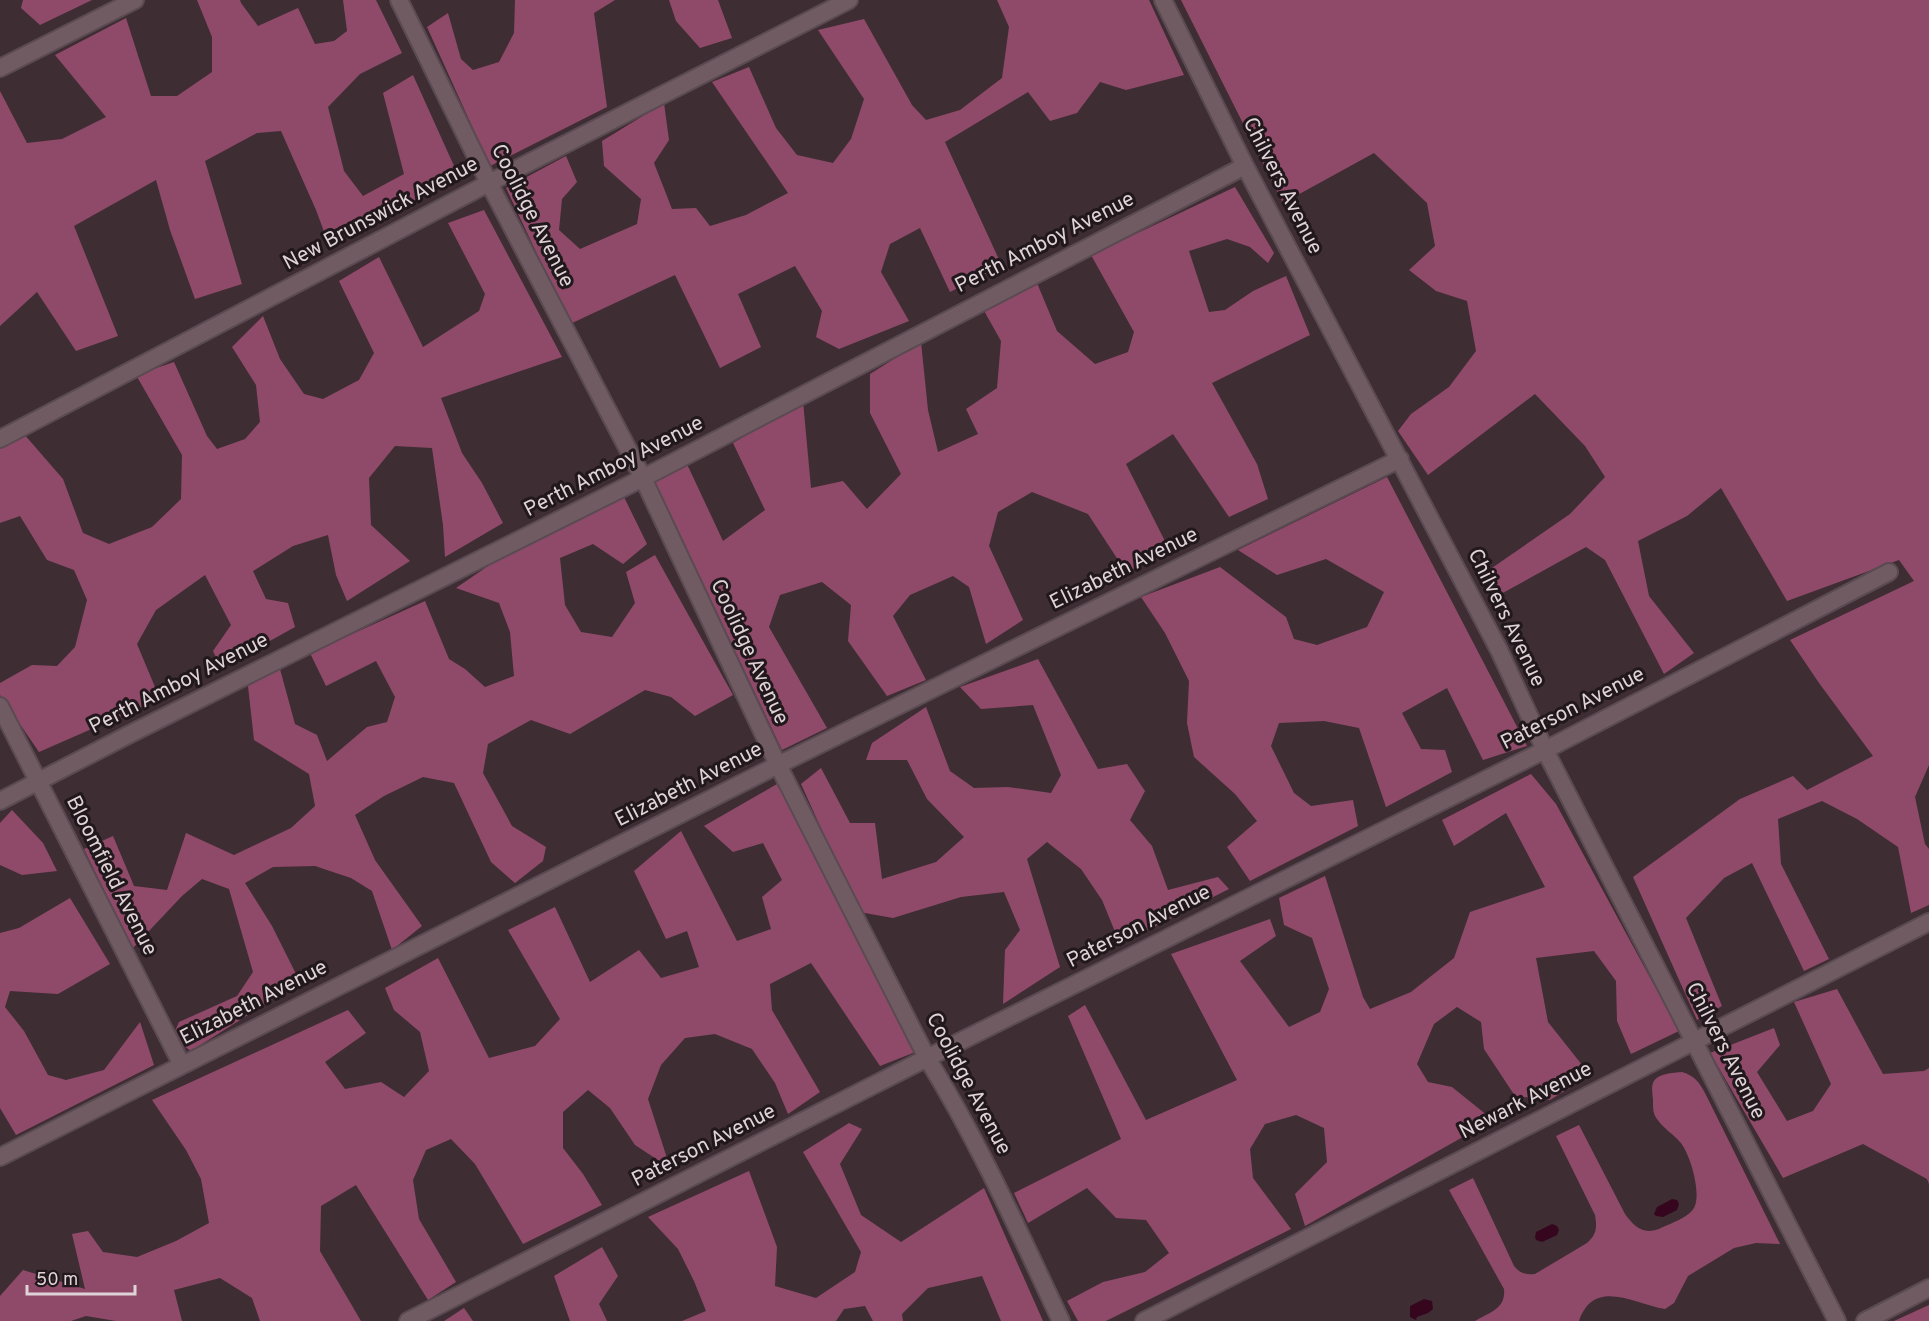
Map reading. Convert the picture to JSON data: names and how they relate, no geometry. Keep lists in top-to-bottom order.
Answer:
{
  "streets": {
    "street": [
      "Chilvers Avenue",
      "New Brunswick Avenue",
      "Coolidge Avenue",
      "Perth Amboy Avenue",
      "Elizabeth Avenue",
      "Paterson Avenue",
      "Bloomfield Avenue",
      "Newark Avenue"
    ]
  },
  "crossings": [
    ["Chilvers Avenue", "Perth Amboy Avenue"],
    ["Chilvers Avenue", "Elizabeth Avenue"],
    ["Chilvers Avenue", "Paterson Avenue"],
    ["Chilvers Avenue", "Newark Avenue"],
    ["New Brunswick Avenue", "Coolidge Avenue"],
    ["Coolidge Avenue", "Perth Amboy Avenue"],
    ["Coolidge Avenue", "Elizabeth Avenue"],
    ["Coolidge Avenue", "Paterson Avenue"],
    ["Perth Amboy Avenue", "Bloomfield Avenue"],
    ["Elizabeth Avenue", "Bloomfield Avenue"]
  ],
  "scale_bar": "50 m"
}
